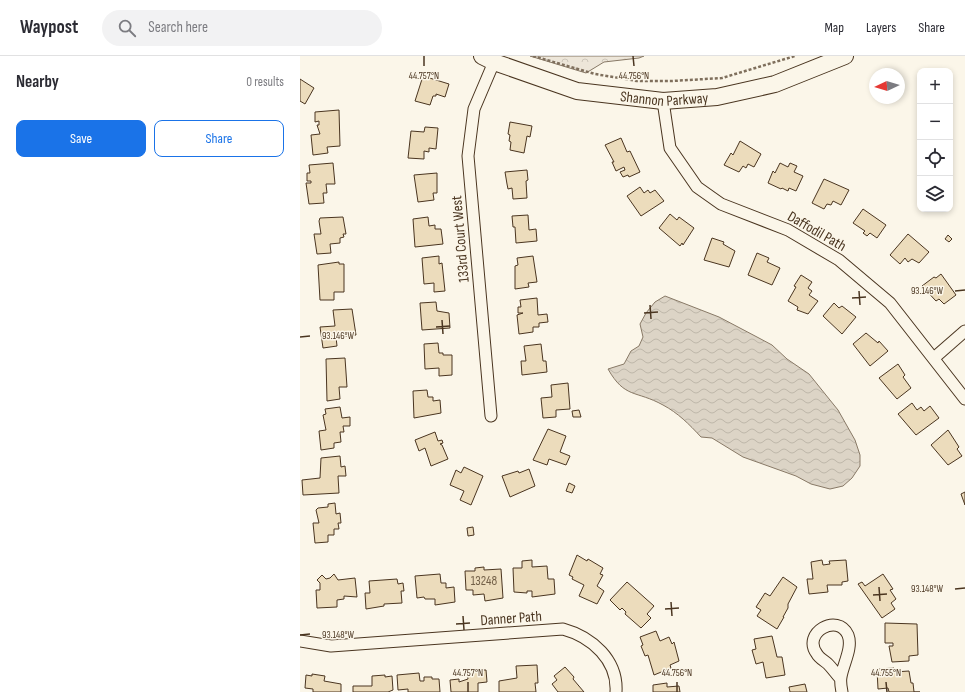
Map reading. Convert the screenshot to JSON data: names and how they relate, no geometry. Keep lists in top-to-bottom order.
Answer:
{
  "streets": {
    "street": [
      "Shannon Parkway",
      "Daffodil Path",
      "133rd Court West",
      "Danner Path"
    ]
  },
  "crossings": [
    ["Shannon Parkway", "Daffodil Path"],
    ["Shannon Parkway", "133rd Court West"]
  ],
  "house_numbers": ["13248"],
  "north": "left",
  "page": {
    "header": "Waypost",
    "search": "Search here",
    "nav": ["Map", "Layers", "Share"],
    "heading": ["Nearby", "0 results"],
    "map_buttons": ["+", "−"],
    "buttons": ["Save", "Share"]
  },
  "coordinates": [
    "44.757°N",
    "44.756°N",
    "93.146°W",
    "93.148°W",
    "44.755°N"
  ]
}
